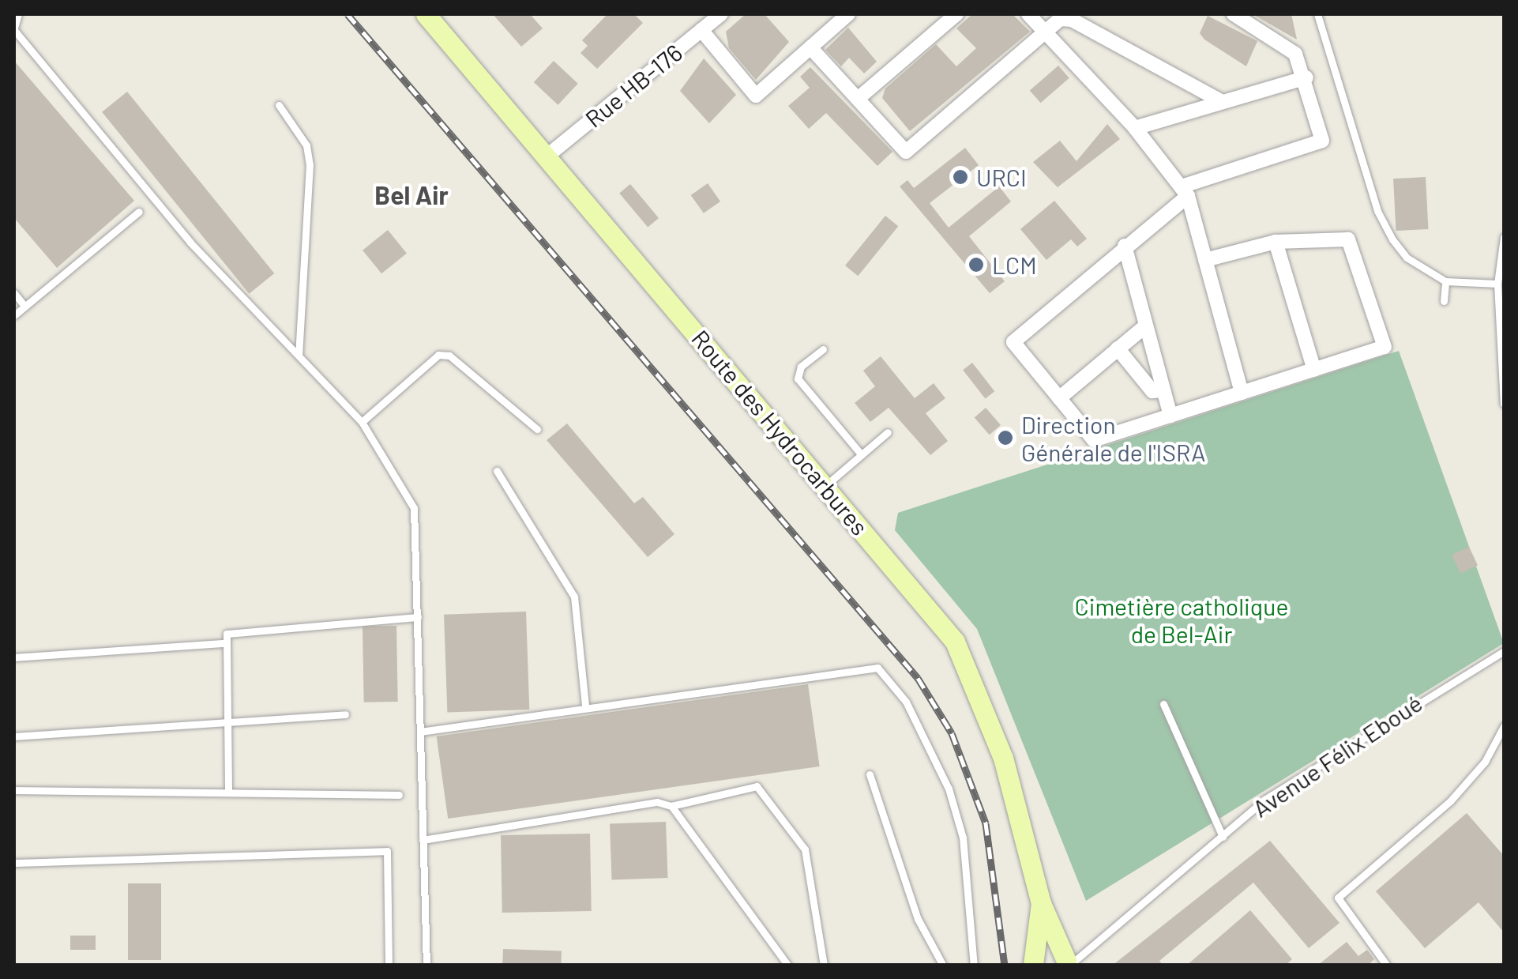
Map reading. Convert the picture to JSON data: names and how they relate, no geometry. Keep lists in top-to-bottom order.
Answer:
{
  "streets": {
    "street": ["Rue HB-176", "Route des Hydrocarbures"],
    "lane": ["Avenue Félix Eboué"]
  },
  "crossings": [
    ["Rue HB-176", "Route des Hydrocarbures"],
    ["Route des Hydrocarbures", "Avenue Félix Eboué"]
  ],
  "districts": ["Bel Air"],
  "parks": ["Cimetière catholique de Bel-Air"],
  "places": ["URCI", "LCM", "Direction Générale de l'ISRA"]
}
